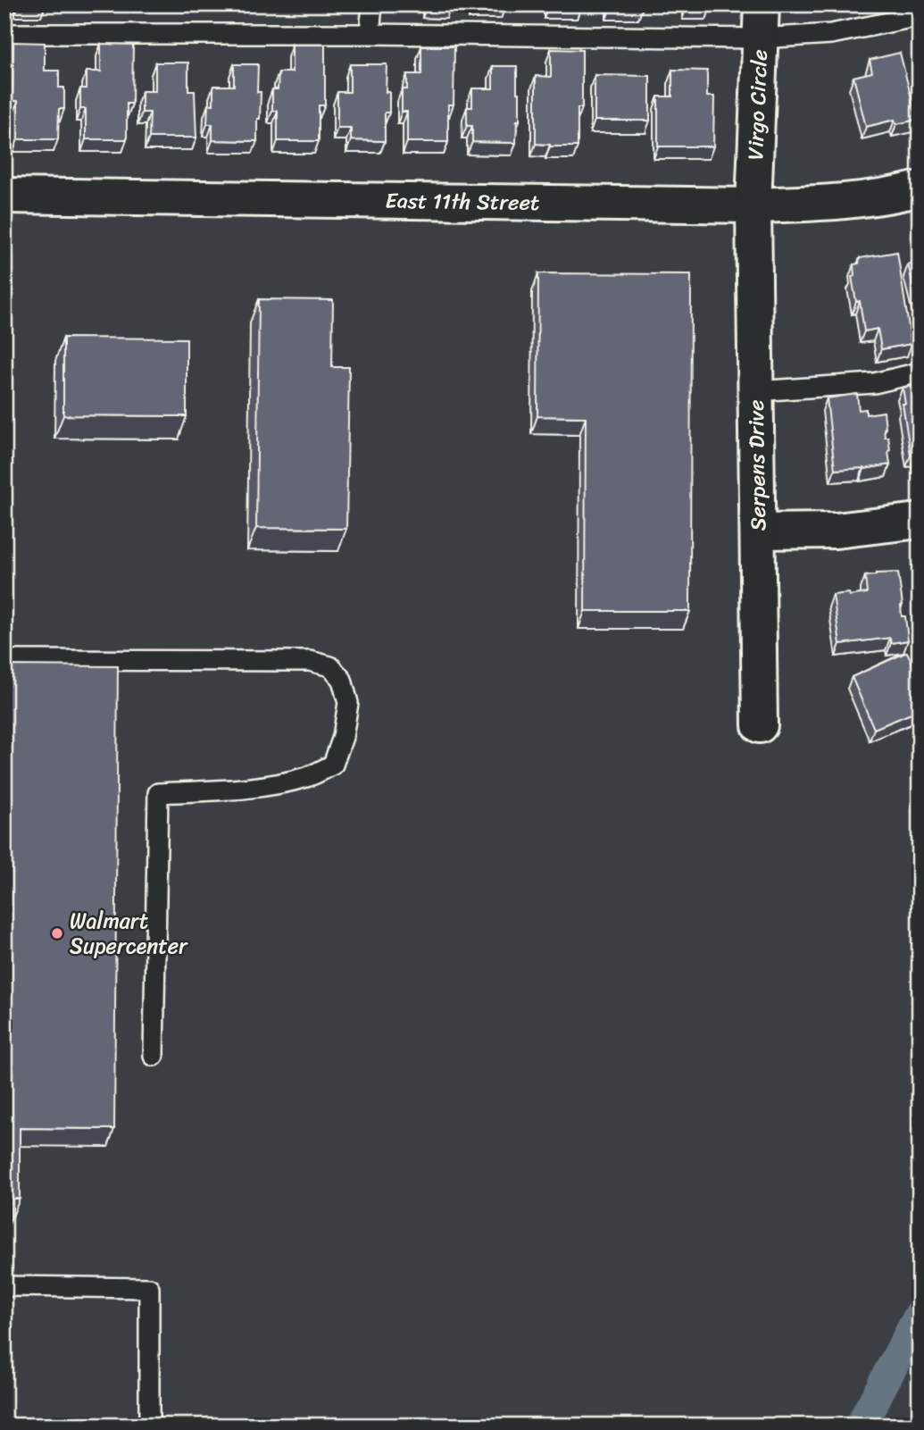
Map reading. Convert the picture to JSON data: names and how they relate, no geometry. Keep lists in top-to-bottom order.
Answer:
{
  "streets": {
    "street": ["Virgo Circle", "East 11th Street", "Serpens Drive"]
  },
  "crossings": [
    ["Virgo Circle", "East 11th Street"],
    ["Virgo Circle", "Serpens Drive"],
    ["East 11th Street", "Serpens Drive"]
  ],
  "places": ["Walmart Supercenter"]
}
